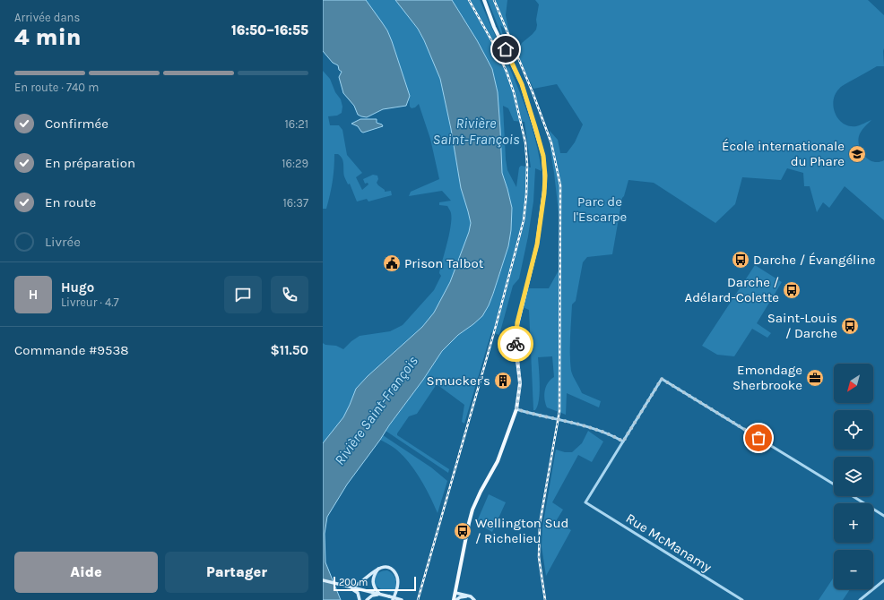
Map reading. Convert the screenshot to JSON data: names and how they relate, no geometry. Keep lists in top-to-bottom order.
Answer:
{
  "streets": {
    "street": ["Rue McManamy"]
  },
  "water": ["Rivière Saint-François"],
  "parks": ["Parc de l'Escarpe"],
  "places": {
    "school or university": ["École internationale du Phare"],
    "bus stop": [
      "Darche / Évangéline",
      "Darche / Adélard-Colette",
      "Saint-Louis / Darche",
      "Wellington Sud / Richelieu"
    ],
    "public building": ["Prison Talbot"],
    "office": ["Emondage Sherbrooke"],
    "building": ["Smucker's"]
  },
  "scale_bar": "200 m",
  "north": "bottom left",
  "page": {
    "heading": ["4 min", "Arrivée dans", "16:50–16:55"],
    "panel": [
      "Hugo",
      "Livreur · 4.7",
      "Commande #9538",
      "$11.50"
    ],
    "bar": "En route · 740 m",
    "list": [
      ["Confirmée", "16:21"],
      ["En préparation", "16:29"],
      ["En route", "16:37"],
      "Livrée"
    ],
    "round": "H",
    "map_buttons": ["+", "−"],
    "buttons": ["Aide", "Partager"],
    "scale": "200 m"
  }
}
